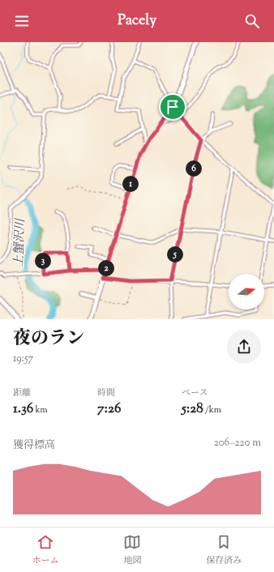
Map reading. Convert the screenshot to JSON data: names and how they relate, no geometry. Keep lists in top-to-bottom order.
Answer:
{
  "water": ["上蟹沢川"],
  "north": "right",
  "page": {
    "header": "Pacely",
    "pins": [
      "6",
      "1",
      "5",
      "3",
      "2"
    ],
    "heading": ["夜のラン", "19:57"],
    "stats": [
      ["距離", "1.36 km"],
      ["時間", "7:26"],
      ["ペース", "5:28 /km"]
    ],
    "chart": ["獲得標高", "206–220 m"],
    "tabs": ["ホーム", "地図", "保存済み"]
  }
}
